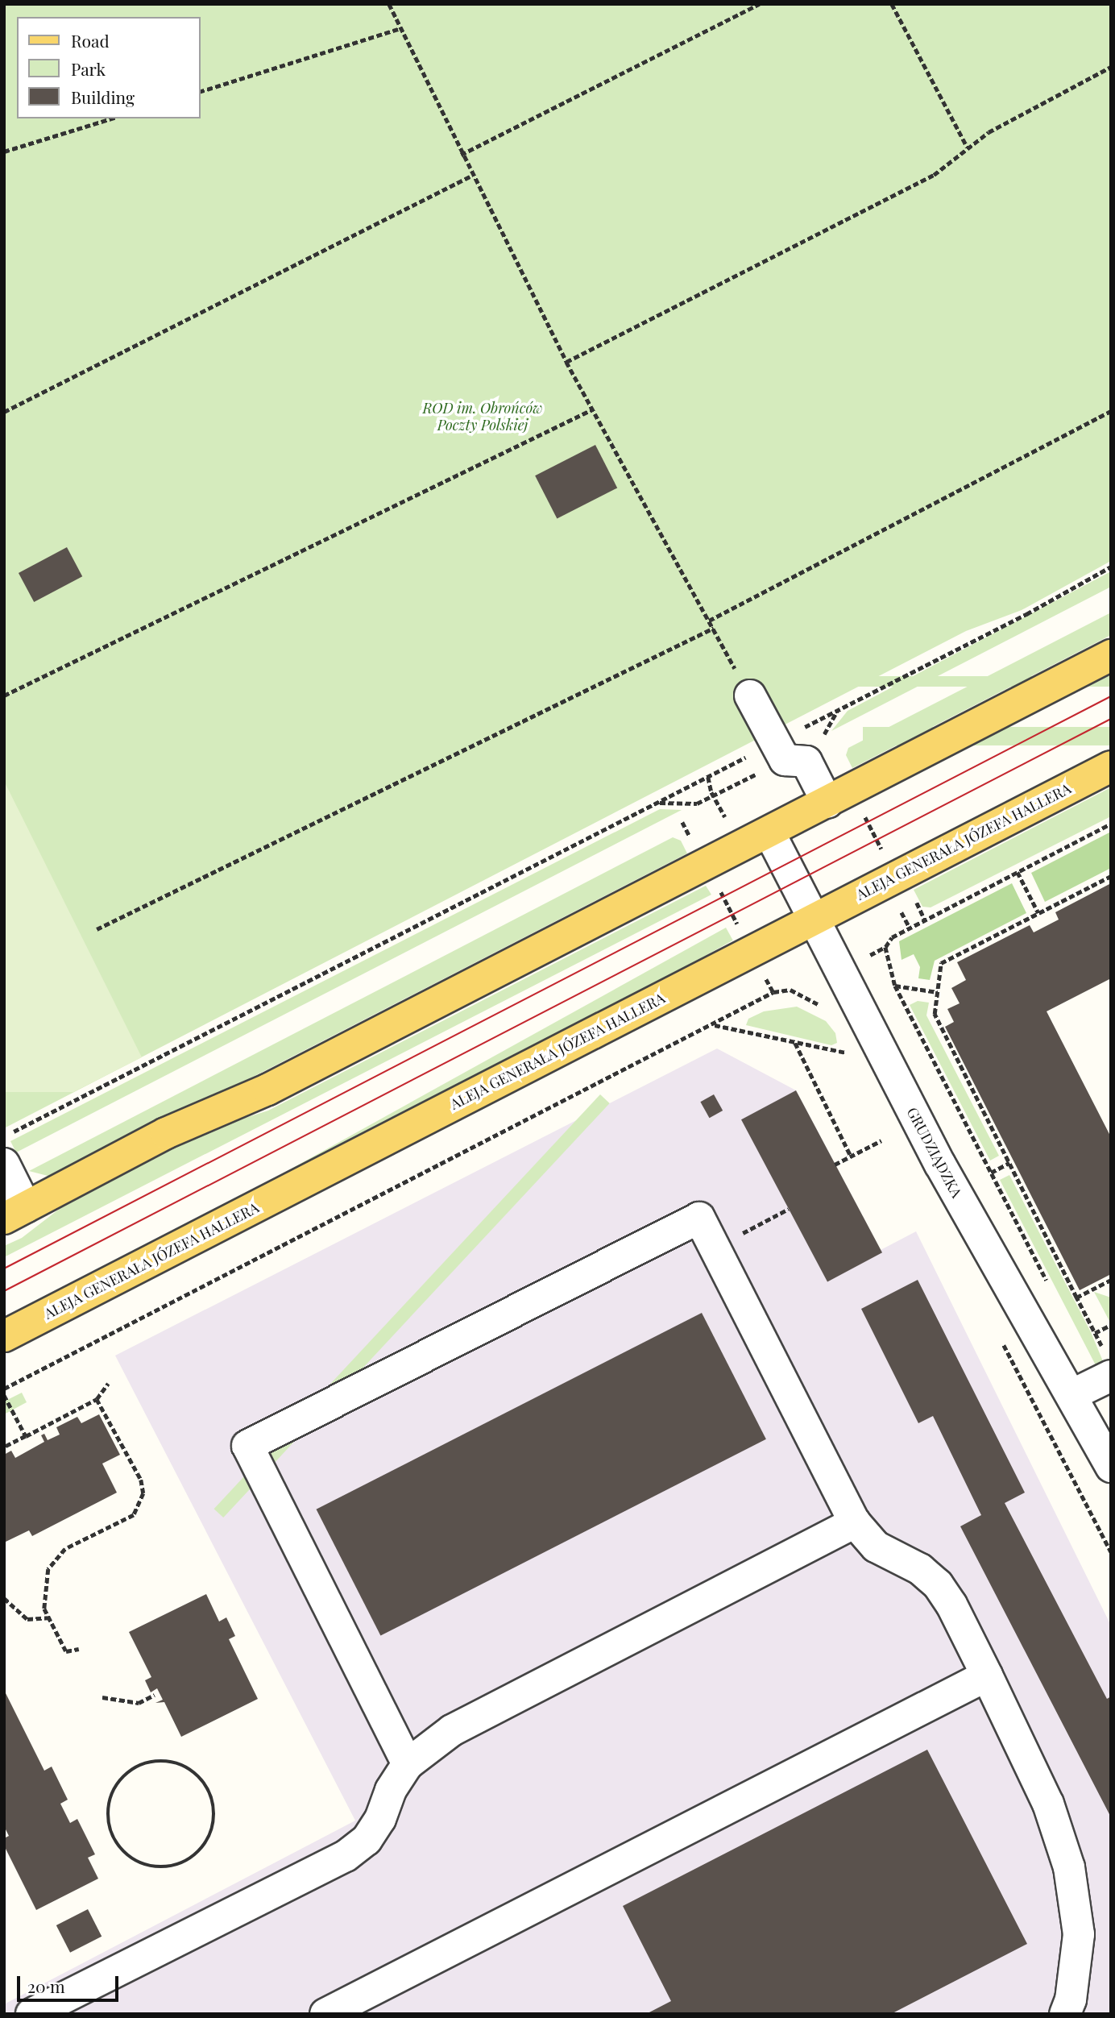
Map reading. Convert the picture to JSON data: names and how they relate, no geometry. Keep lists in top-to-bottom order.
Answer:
{
  "streets": {
    "main road": ["ALEJA GENERAŁA JÓZEFA HALLERA"],
    "street": ["GRUDZIĄDZKA"]
  },
  "crossings": [
    ["ALEJA GENERAŁA JÓZEFA HALLERA", "GRUDZIĄDZKA"]
  ],
  "parks": ["ROD im. Obrońców Poczty Polskiej"],
  "legend": ["Road", "Park", "Building"],
  "scale_bar": "20 m"
}
